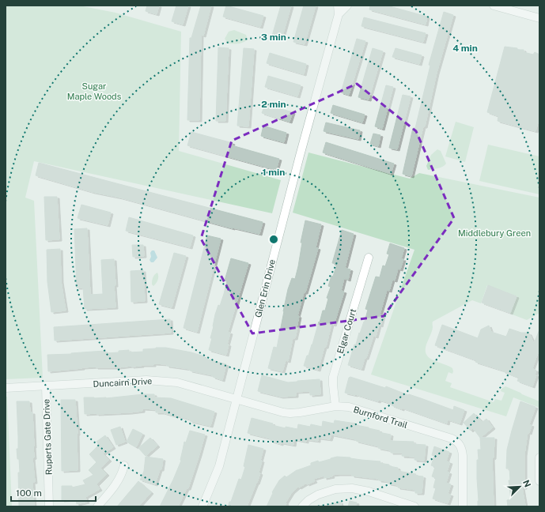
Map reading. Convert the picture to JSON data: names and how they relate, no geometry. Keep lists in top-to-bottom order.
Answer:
{
  "streets": {
    "street": [
      "Glen Erin Drive",
      "Elgar Court",
      "Duncairn Drive",
      "Burnford Trail",
      "Ruperts Gate Drive"
    ]
  },
  "crossings": [
    ["Glen Erin Drive", "Duncairn Drive"],
    ["Glen Erin Drive", "Burnford Trail"],
    ["Elgar Court", "Burnford Trail"],
    ["Duncairn Drive", "Burnford Trail"],
    ["Duncairn Drive", "Ruperts Gate Drive"]
  ],
  "parks": ["Sugar Maple Woods", "Middlebury Green"],
  "scale_bar": "100 m",
  "north": "top right",
  "rings": [
    "3 min",
    "4 min",
    "2 min",
    "1 min"
  ]
}
